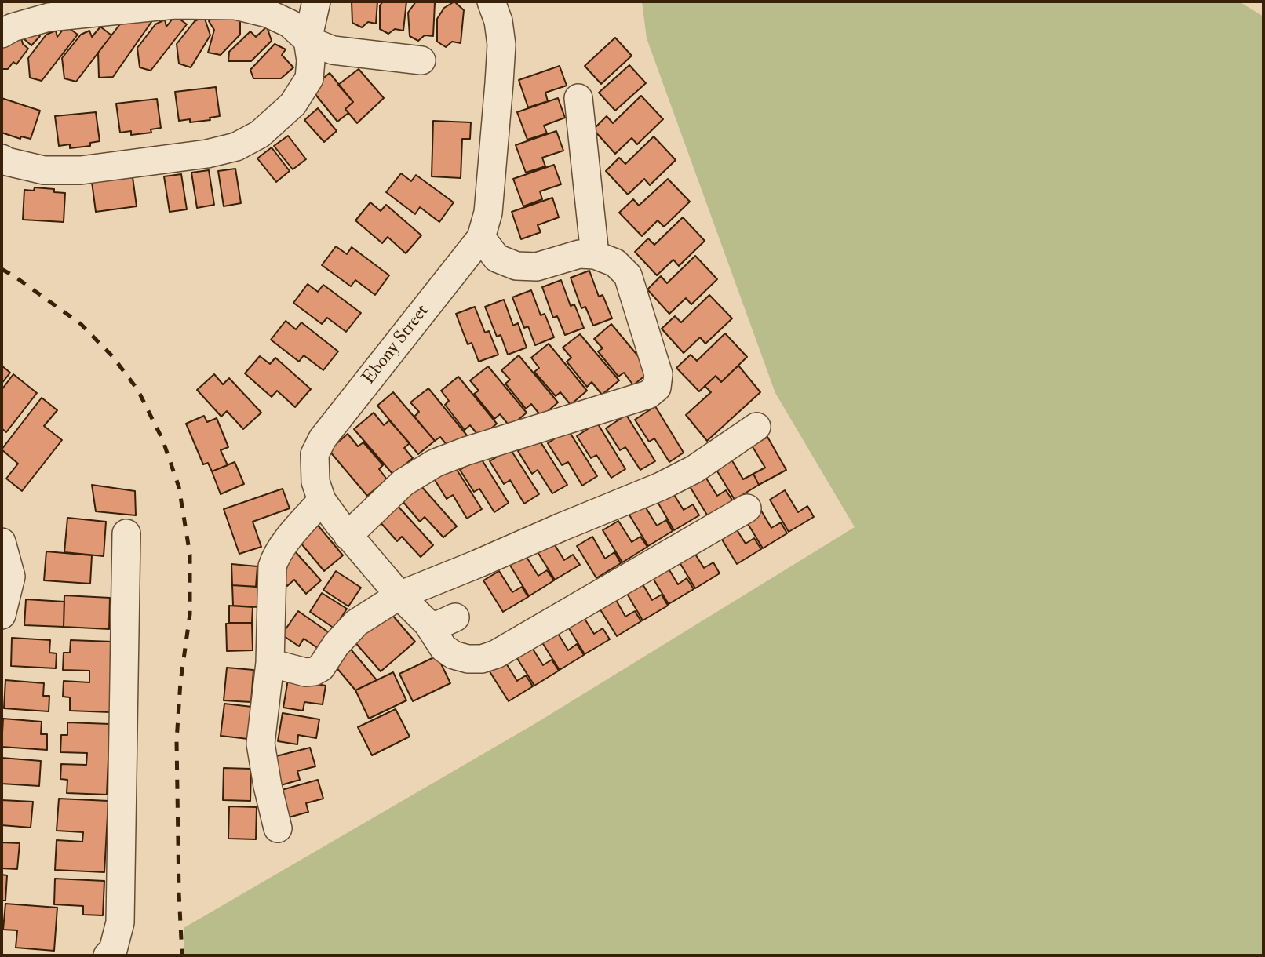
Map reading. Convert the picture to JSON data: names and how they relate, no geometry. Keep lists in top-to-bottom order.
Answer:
{
  "streets": {
    "street": ["Ebony Street"]
  }
}
